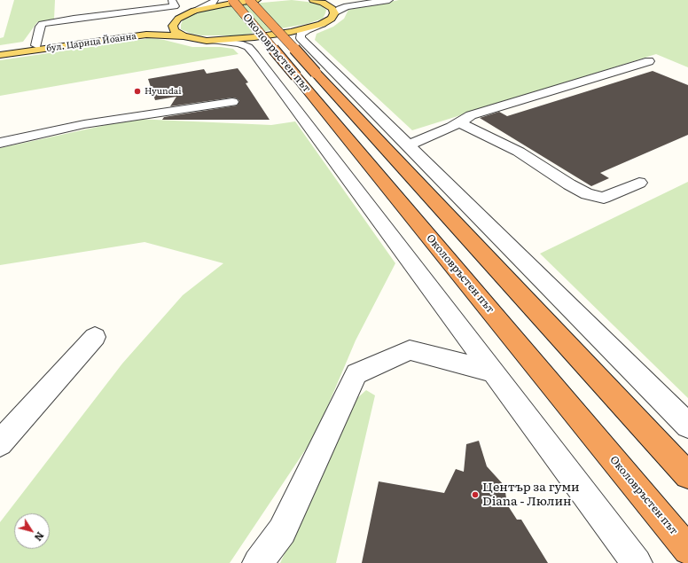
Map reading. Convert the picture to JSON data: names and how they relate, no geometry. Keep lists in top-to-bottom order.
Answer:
{
  "streets": {
    "highway": ["Околовръстен път"],
    "main road": ["бул. Царица Йоанна"]
  },
  "crossings": [
    ["бул. Царица Йоанна", "Околовръстен път"]
  ],
  "places": ["Hyundai", "Център за гуми Diana - Люлин"],
  "north": "bottom right"
}
